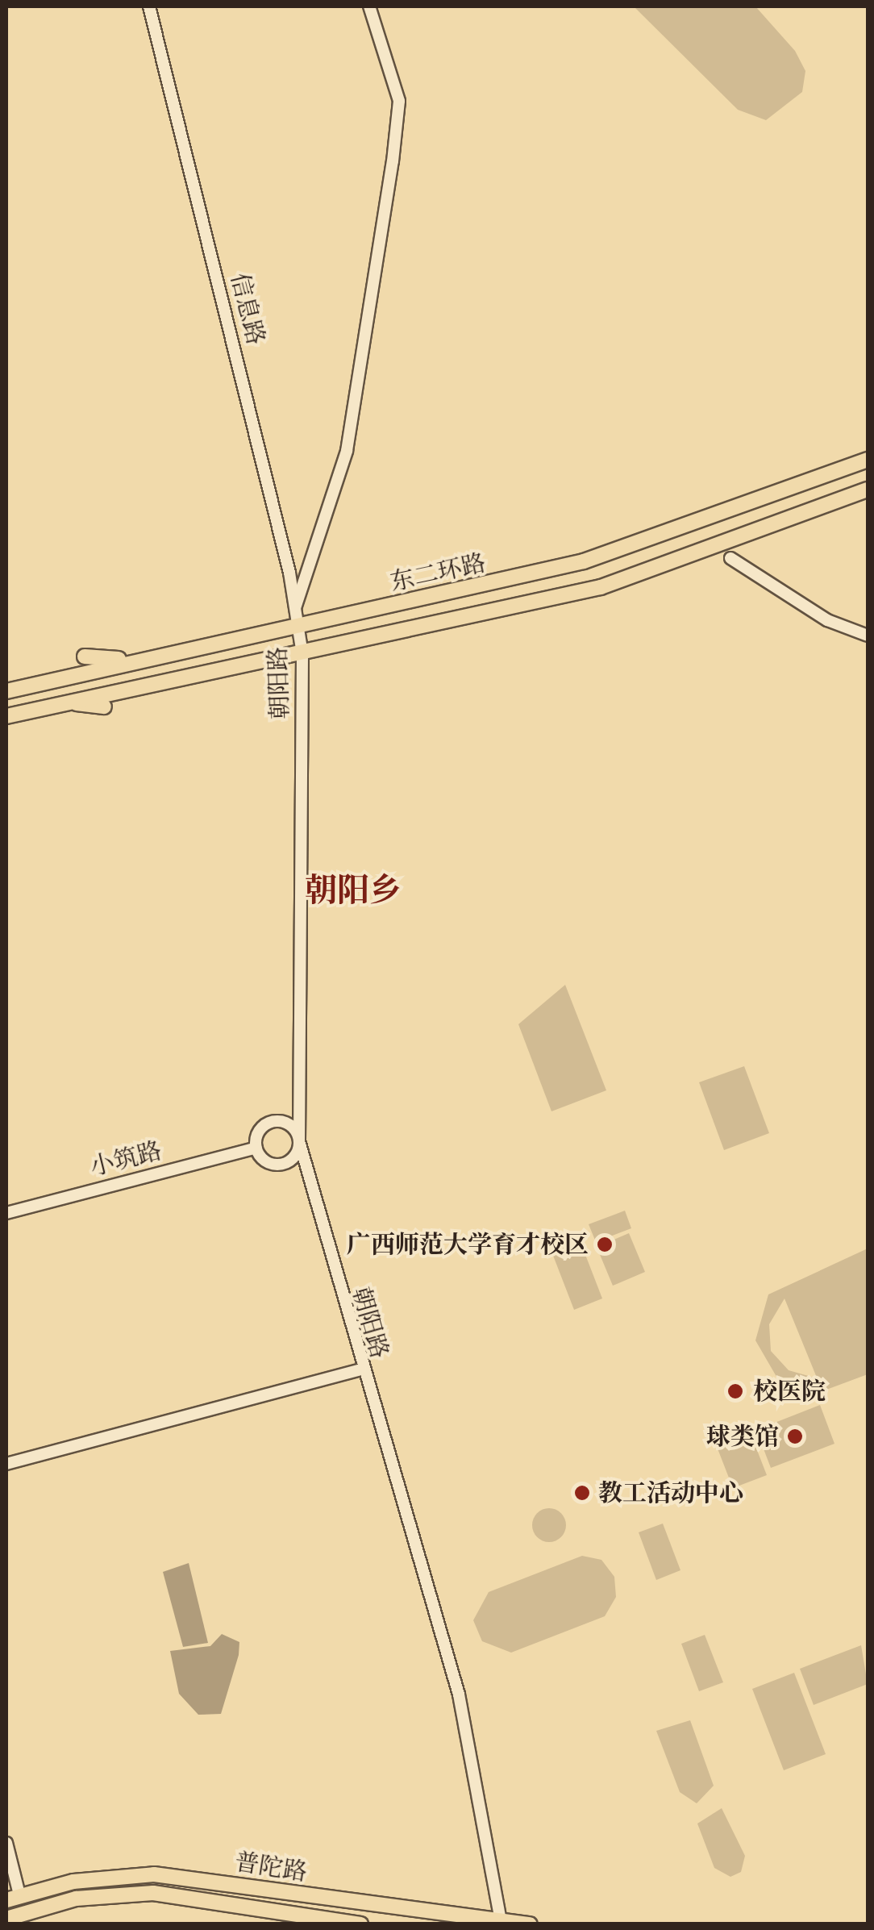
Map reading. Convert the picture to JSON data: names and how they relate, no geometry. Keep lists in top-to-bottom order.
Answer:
{
  "streets": {
    "main road": ["东二环路", "普陀路"],
    "street": ["信息路", "朝阳路", "小筑路"]
  },
  "crossings": [
    ["信息路", "东二环路"],
    ["信息路", "朝阳路"],
    ["东二环路", "朝阳路"],
    ["朝阳路", "小筑路"],
    ["朝阳路", "普陀路"]
  ],
  "districts": ["朝阳乡"],
  "places": [
    "广西师范大学育才校区",
    "校医院",
    "球类馆",
    "教工活动中心"
  ]
}
